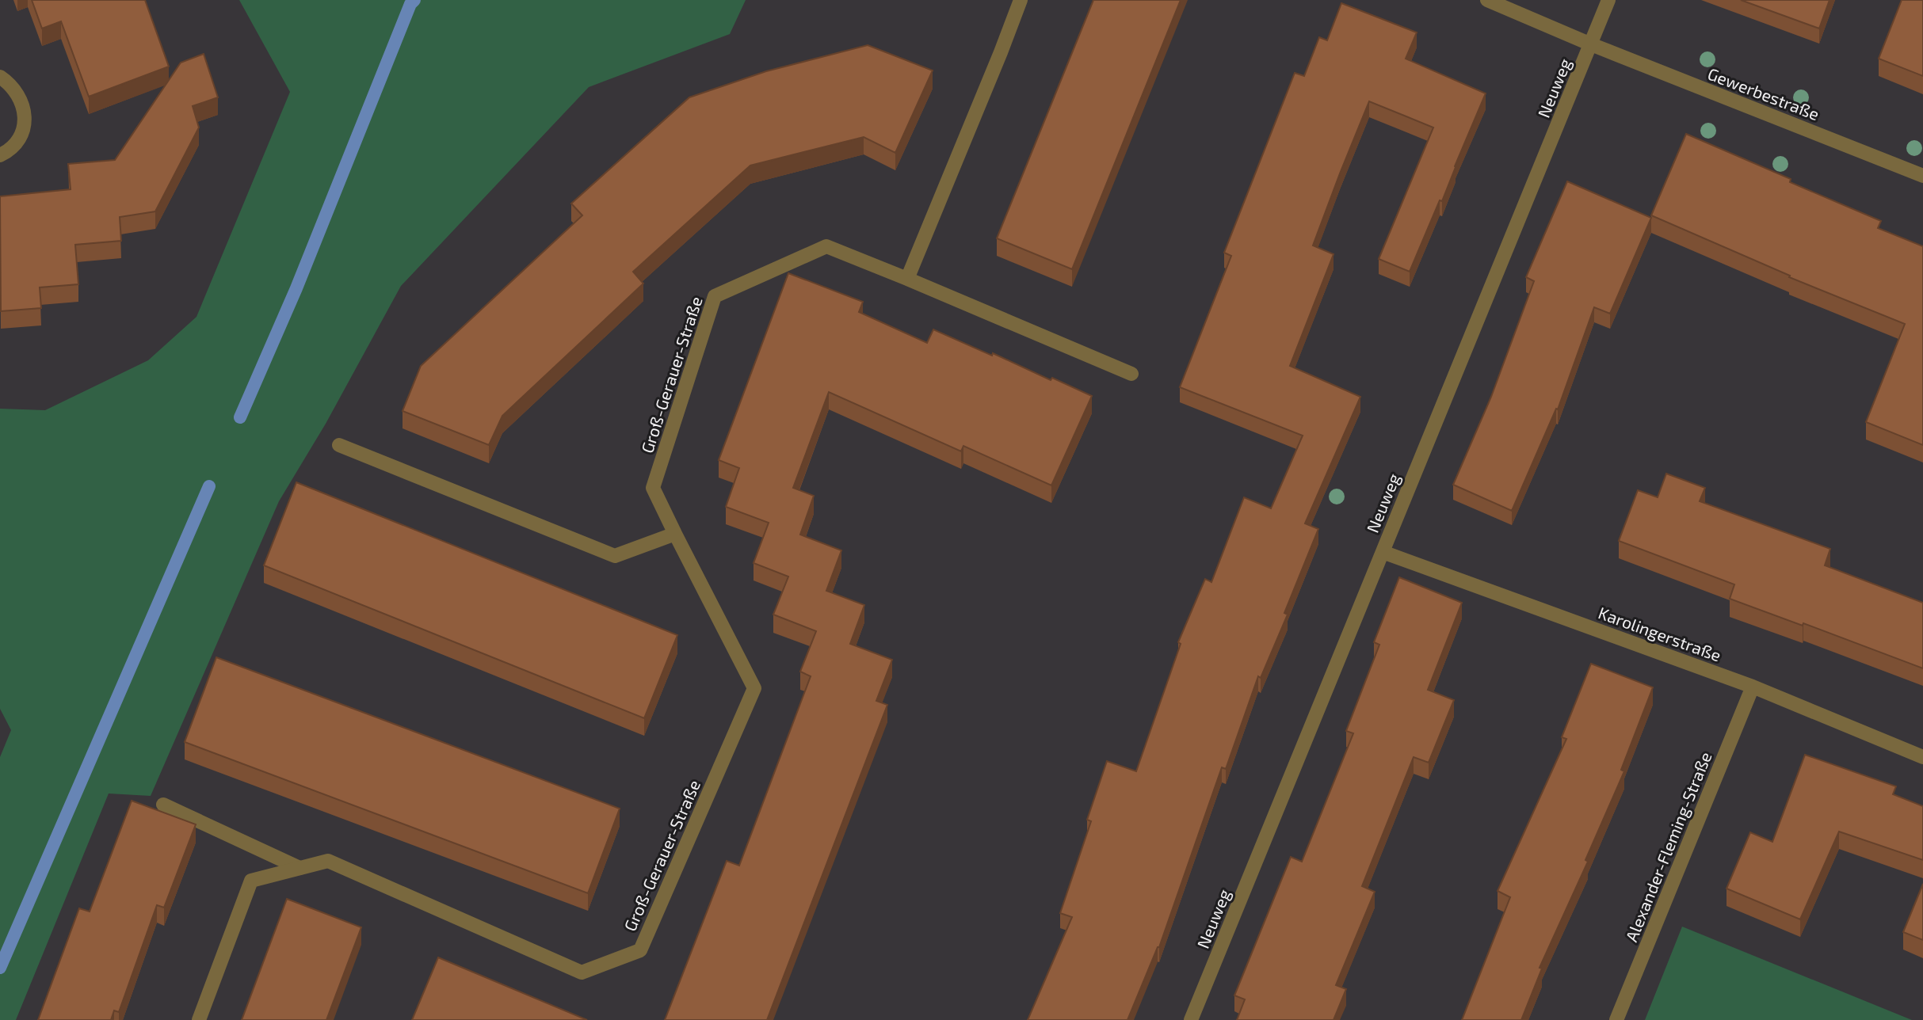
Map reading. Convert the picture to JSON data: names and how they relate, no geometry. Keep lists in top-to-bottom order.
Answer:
{
  "streets": {
    "street": [
      "Neuweg",
      "Gewerbestraße",
      "Groß-Gerauer-Straße",
      "Karolingerstraße",
      "Alexander-Fleming-Straße"
    ]
  },
  "crossings": [
    ["Neuweg", "Gewerbestraße"],
    ["Neuweg", "Karolingerstraße"],
    ["Karolingerstraße", "Alexander-Fleming-Straße"]
  ]
}
